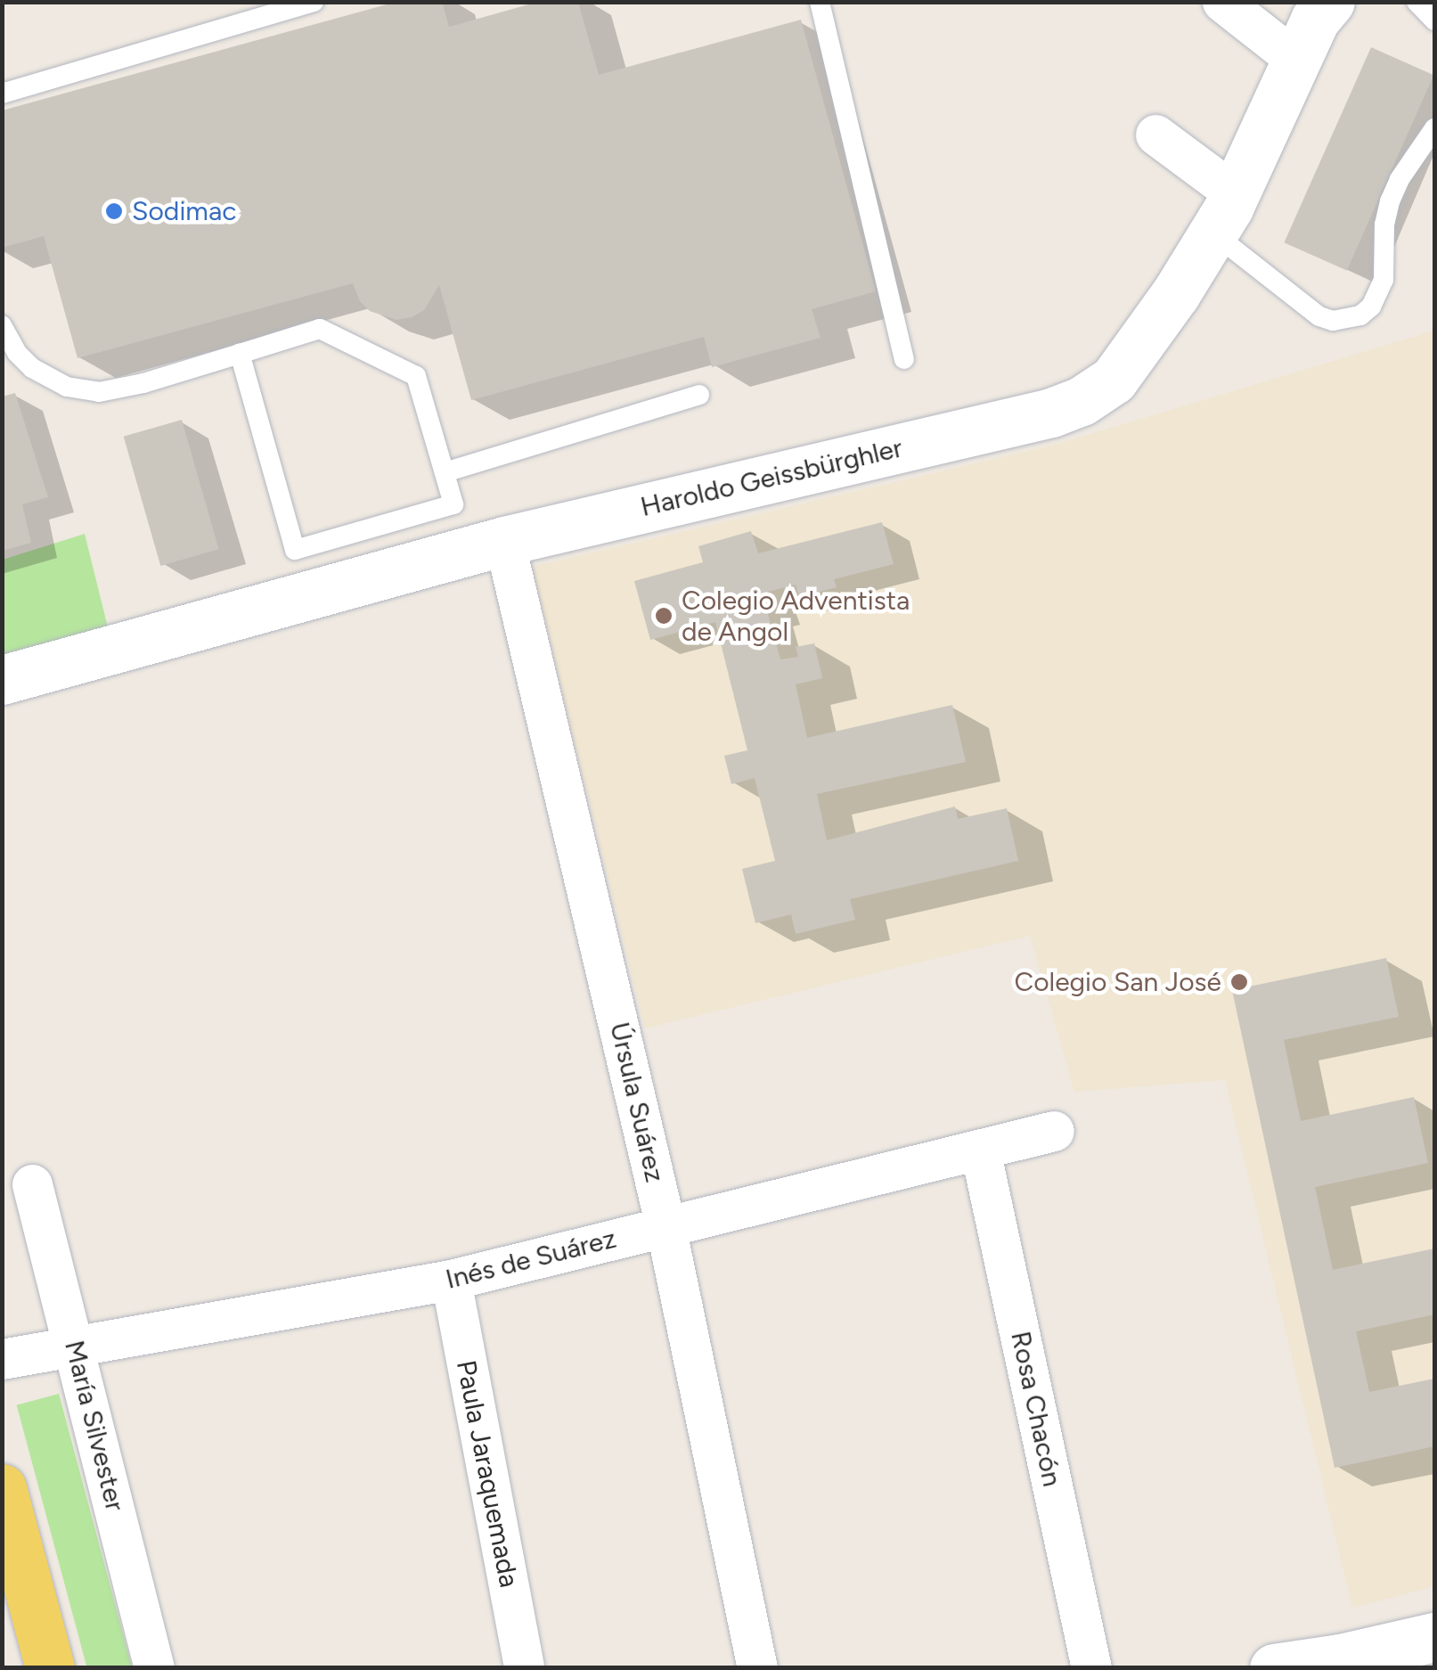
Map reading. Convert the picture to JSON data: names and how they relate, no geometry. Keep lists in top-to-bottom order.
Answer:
{
  "streets": {
    "street": [
      "Haroldo Geissbürghler",
      "Úrsula Suárez",
      "Inés de Suárez",
      "Rosa Chacón",
      "María Silvester",
      "Paula Jaraquemada"
    ]
  },
  "crossings": [
    ["Haroldo Geissbürghler", "Úrsula Suárez"],
    ["Úrsula Suárez", "Inés de Suárez"],
    ["Inés de Suárez", "Rosa Chacón"],
    ["Inés de Suárez", "María Silvester"],
    ["Inés de Suárez", "Paula Jaraquemada"]
  ],
  "places": ["Sodimac", "Colegio Adventista de Angol", "Colegio San José"]
}
